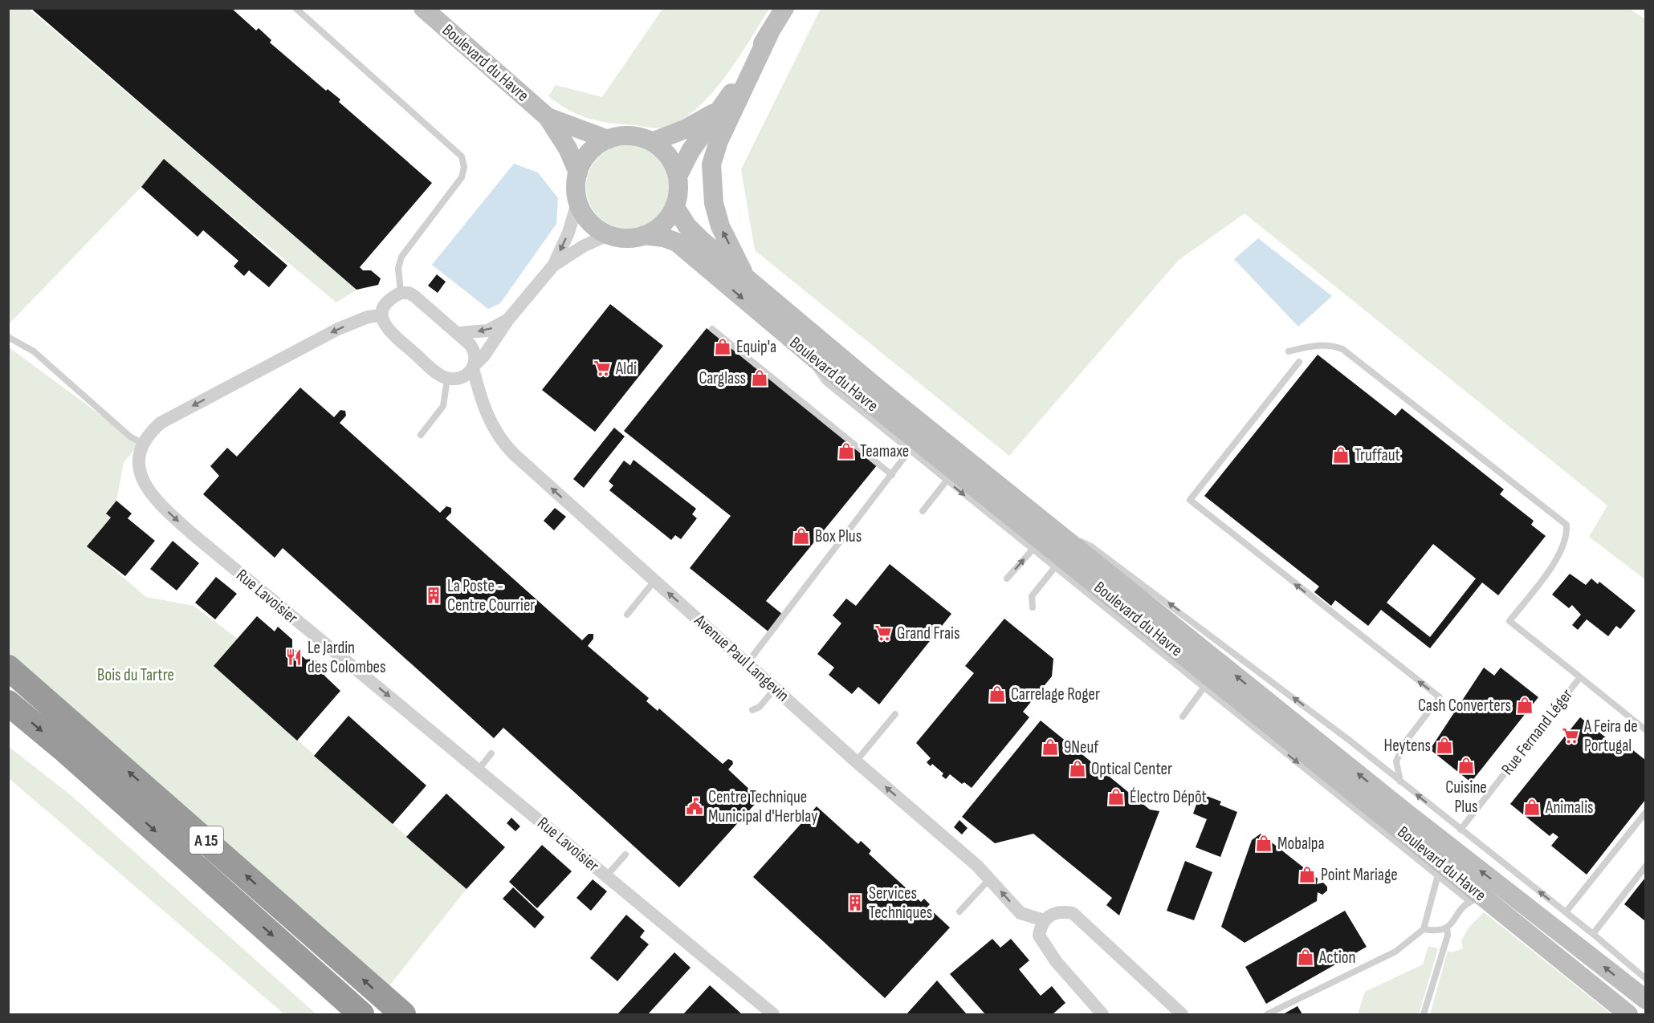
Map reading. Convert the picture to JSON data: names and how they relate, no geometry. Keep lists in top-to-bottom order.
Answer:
{
  "streets": {
    "highway": ["A 15"],
    "main road": ["Boulevard du Havre"],
    "street": ["Rue Lavoisier", "Avenue Paul Langevin"],
    "lane": ["Rue Fernand Léger"]
  },
  "one_way": ["Rue Lavoisier", "Avenue Paul Langevin"],
  "parks": ["Bois du Tartre"],
  "places": {
    "shop": [
      "Equip'a",
      "Carglass",
      "Teamaxe",
      "Truffaut",
      "Box Plus",
      "Carrelage Roger",
      "Cash Converters",
      "Heytens",
      "9Neuf",
      "Cuisine Plus",
      "Optical Center",
      "Électro Dépôt",
      "Animalis",
      "Mobalpa",
      "Point Mariage",
      "Action"
    ],
    "supermarket": ["Aldi", "Grand Frais", "A Feira de Portugal"],
    "building": ["La Poste - Centre Courrier", "Services Techniques"],
    "restaurant": ["Le Jardin des Colombes"],
    "public building": ["Centre Technique Municipal d'Herblay"]
  }
}
